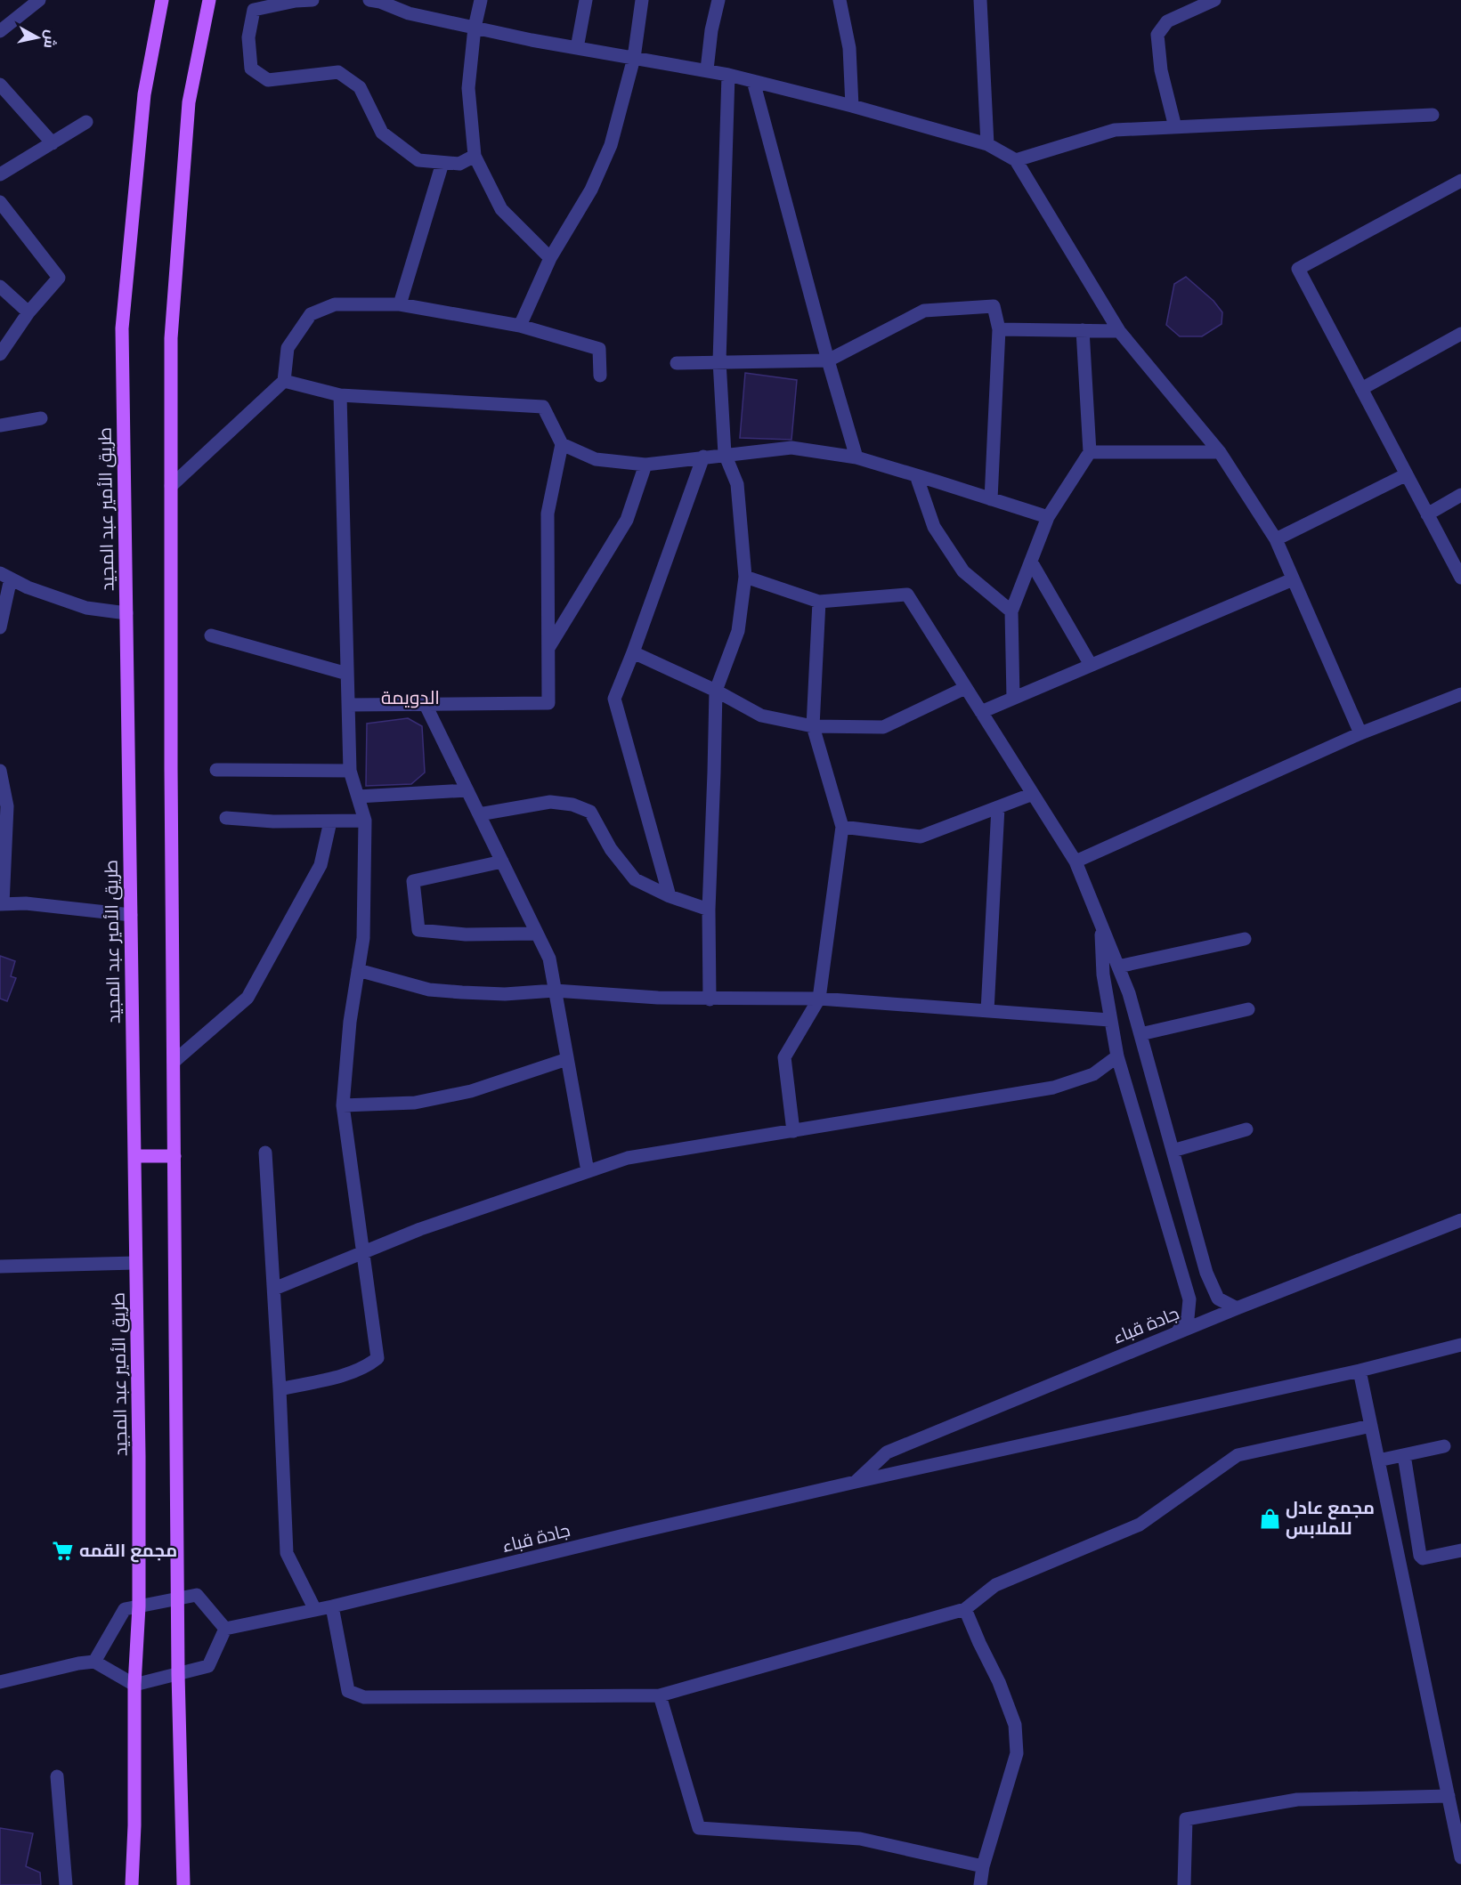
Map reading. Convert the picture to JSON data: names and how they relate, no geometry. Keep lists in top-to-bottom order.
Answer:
{
  "streets": {
    "main road": ["طريق الأمير عبد المجيد"],
    "street": ["جادة قباء"]
  },
  "districts": ["الدويمة"],
  "places": {
    "shop": ["مجمع عادل للملابس"],
    "supermarket": ["مجمع القمه"]
  },
  "north": "right"
}
